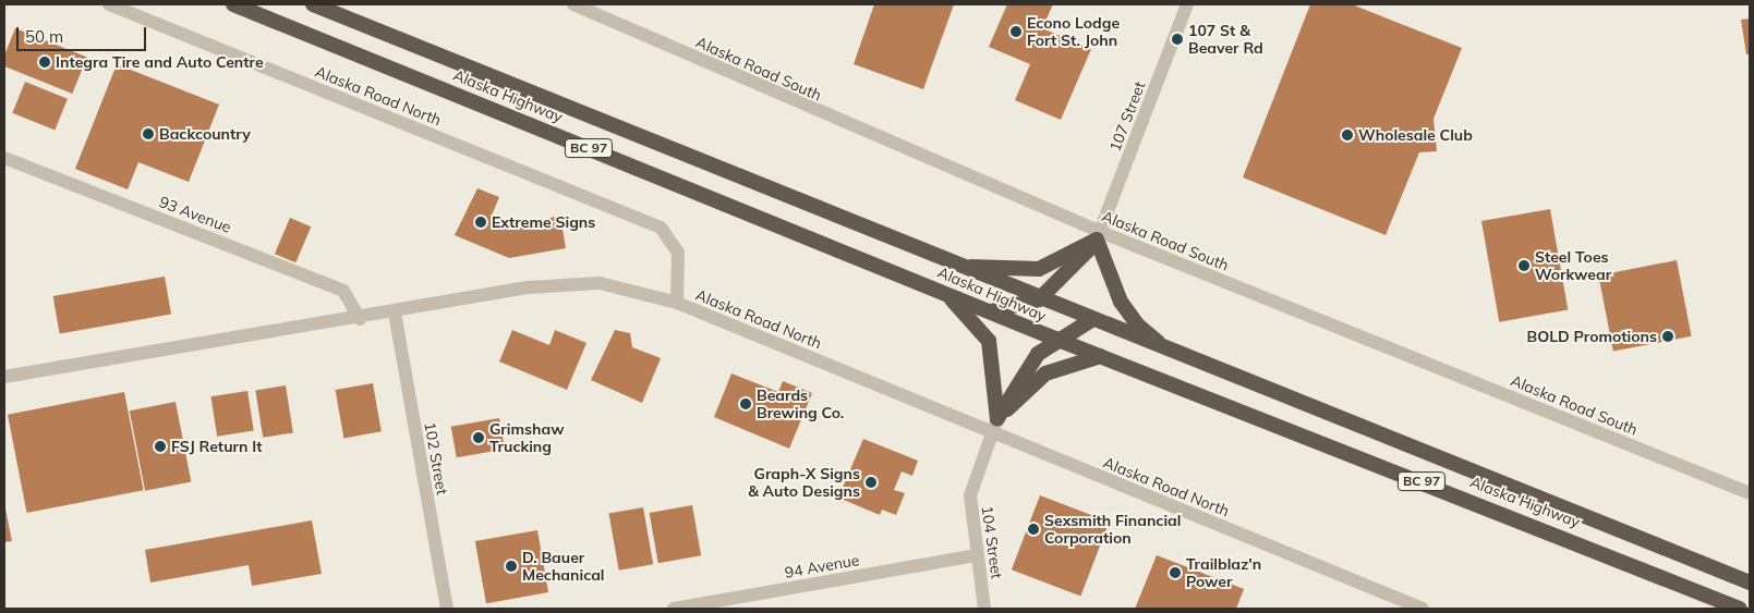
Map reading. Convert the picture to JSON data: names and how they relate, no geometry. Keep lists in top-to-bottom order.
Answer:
{
  "streets": {
    "highway": ["Alaska Highway", "BC 97"],
    "street": [
      "Alaska Road South",
      "Alaska Road North",
      "107 Street",
      "93 Avenue",
      "102 Street",
      "104 Street",
      "94 Avenue"
    ]
  },
  "crossings": [
    ["Alaska Road South", "107 Street"],
    ["Alaska Road North", "104 Street"],
    ["104 Street", "94 Avenue"]
  ],
  "places": [
    "Econo Lodge Fort St. John",
    "107 St & Beaver Rd",
    "Integra Tire and Auto Centre",
    "Backcountry",
    "Wholesale Club",
    "Extreme Signs",
    "Steel Toes Workwear",
    "BOLD Promotions",
    "Beards Brewing Co.",
    "Grimshaw Trucking",
    "FSJ Return It",
    "Graph-X Signs & Auto Designs",
    "Sexsmith Financial Corporation",
    "D. Bauer Mechanical",
    "Trailblaz'n Power"
  ],
  "scale_bar": "50 m"
}
